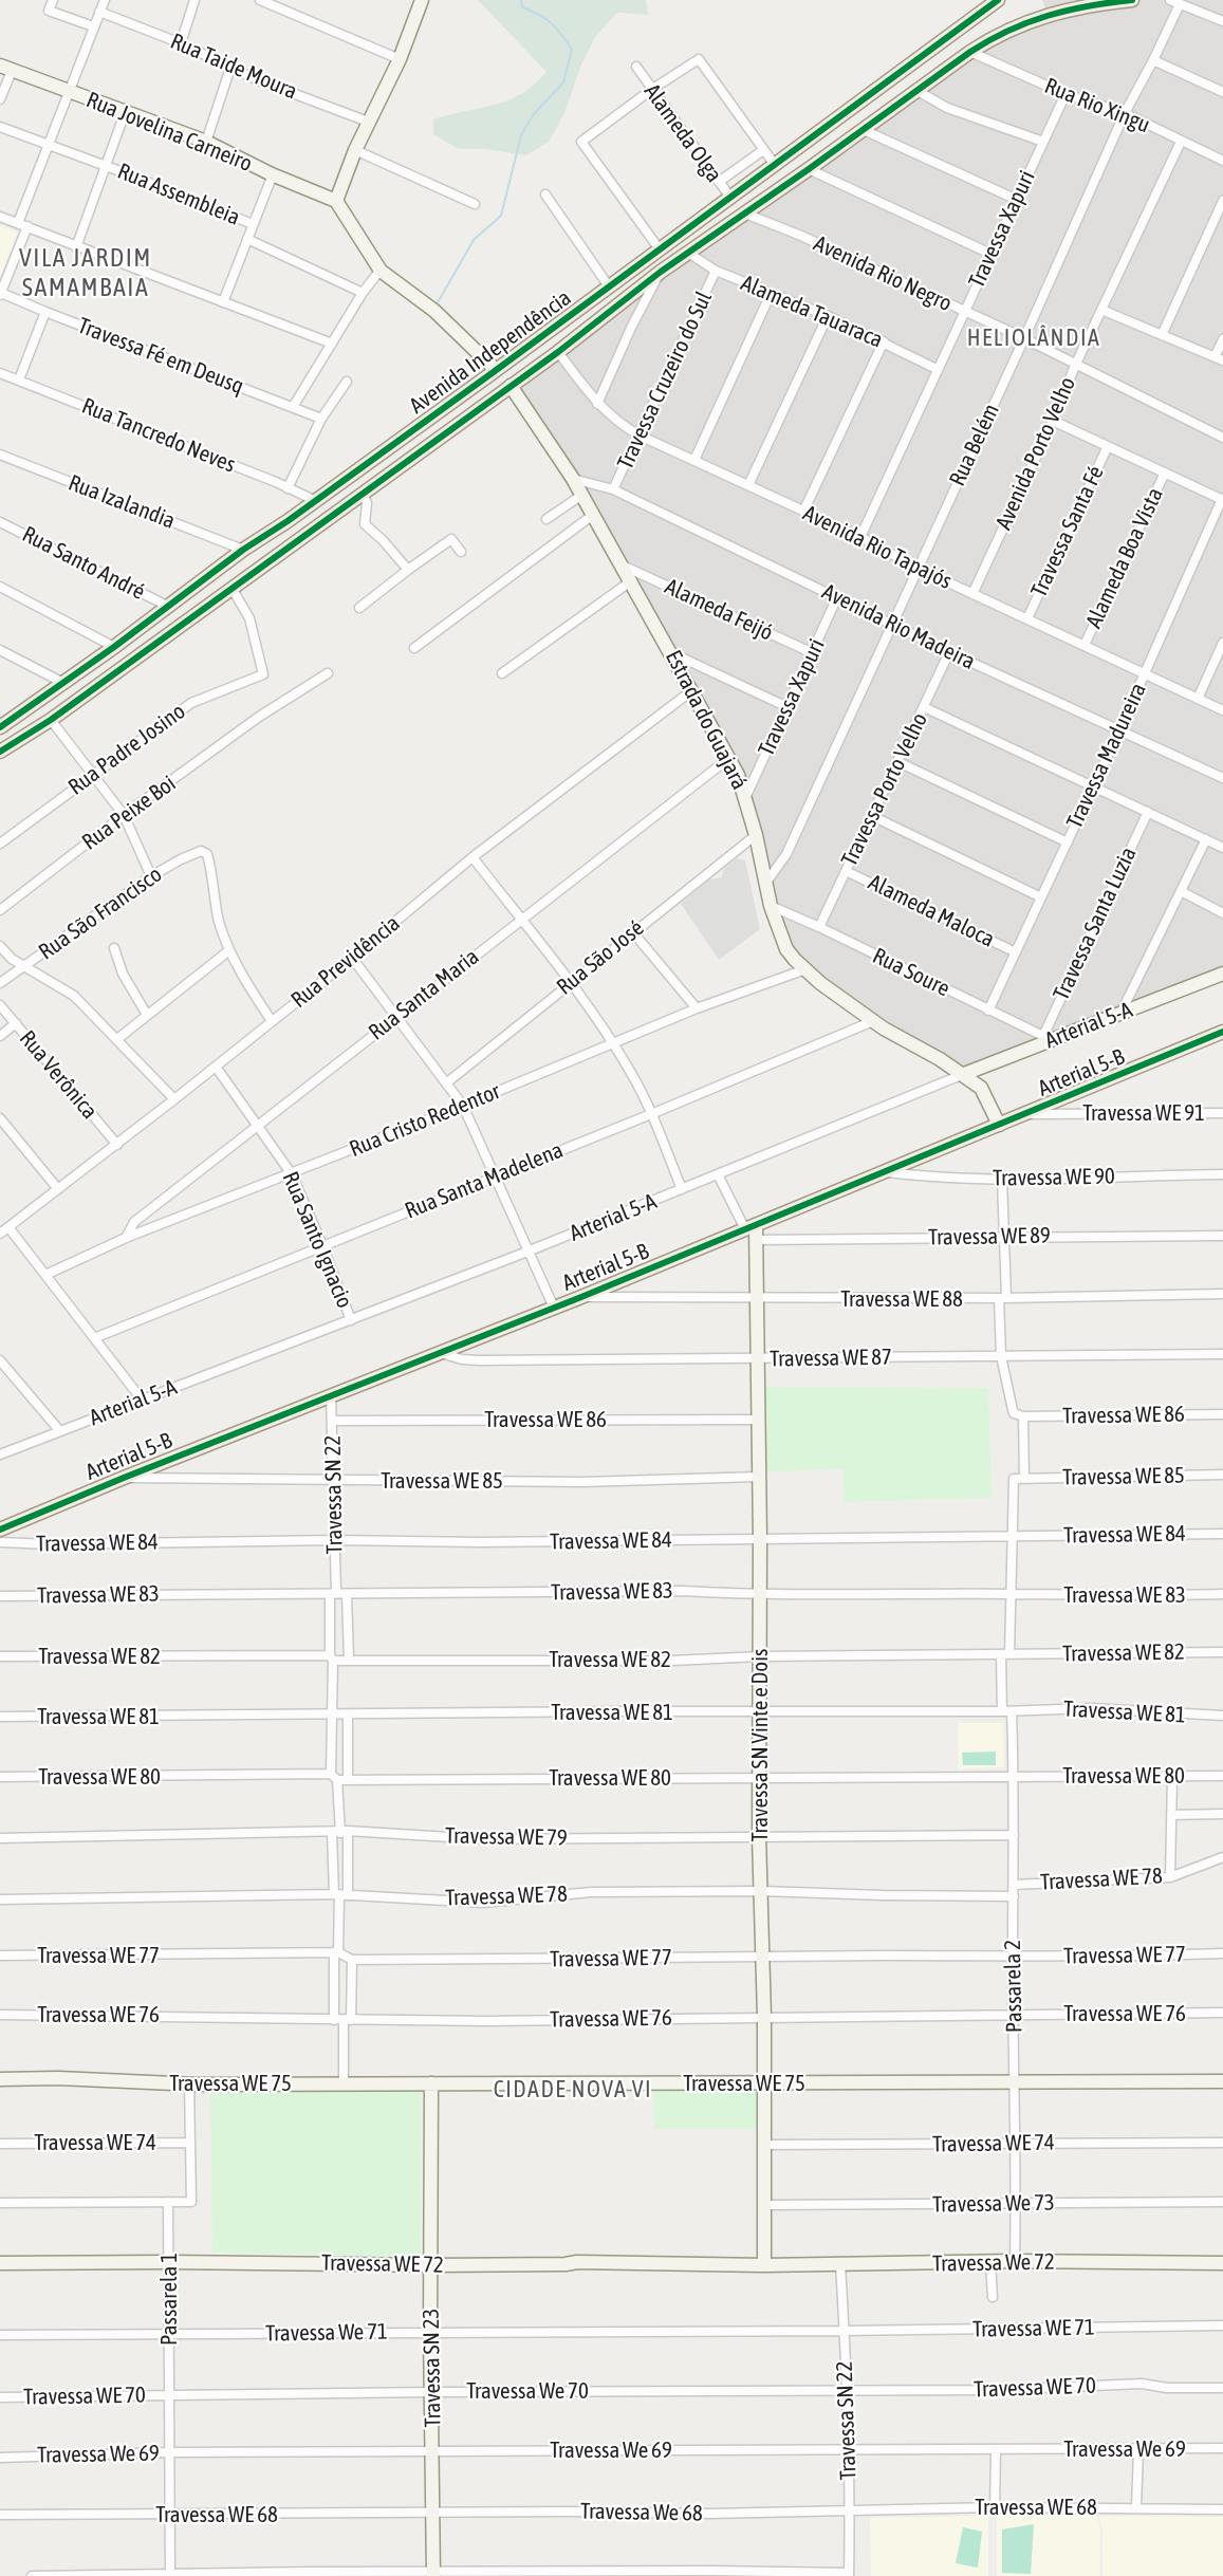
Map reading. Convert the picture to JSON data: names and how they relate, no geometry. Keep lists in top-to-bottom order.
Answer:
{
  "streets": {
    "main road": ["Avenida Independência", "Arterial 5-B"],
    "street": [
      "Rua Taide Moura",
      "Rua Rio Xingu",
      "Rua Jovelina Carneiro",
      "Alameda Olga",
      "Rua Assembleia",
      "Travessa Xapuri",
      "Avenida Rio Negro",
      "Alameda Tauaraca",
      "Travessa Fé em Deusq",
      "Travessa Cruzeiro do Sul",
      "Rua Tancredo Neves",
      "Rua Belém",
      "Avenida Porto Velho",
      "Rua Izalandia",
      "Travessa Santa Fé",
      "Avenida Rio Tapajós",
      "Alameda Boa Vista",
      "Rua Santo André",
      "Alameda Feijó",
      "Avenida Rio Madeira",
      "Estrada do Guajará",
      "Rua Padre Josino",
      "Travessa Madureira",
      "Travessa Porto Velho",
      "Rua Peixe Boi",
      "Alameda Maloca",
      "Rua São Francisco",
      "Travessa Santa Luzia",
      "Rua São José",
      "Rua Previdência",
      "Rua Soure",
      "Rua Santa Maria",
      "Arterial 5-A",
      "Rua Verônica",
      "Travessa WE 91",
      "Rua Cristo Redentor",
      "Travessa WE 90",
      "Rua Santa Madelena",
      "Travessa WE 89",
      "Rua Santo Ignacio",
      "Travessa WE 88",
      "Travessa WE 87",
      "Travessa WE 86",
      "Travessa WE 85",
      "Travessa SN 22",
      "Travessa WE 84",
      "Travessa WE 83",
      "Travessa WE 82",
      "Travessa WE 81",
      "Travessa SN Vinte e Dois",
      "Travessa WE 80",
      "Travessa WE 79",
      "Travessa WE 78",
      "Travessa WE 77",
      "Passarela 2",
      "Travessa WE 76",
      "Travessa WE 75",
      "Travessa WE 74",
      "Travessa We 73",
      "Travessa We 72",
      "Travessa WE 72",
      "Passarela 1",
      "Travessa WE 71",
      "Travessa We 71",
      "Travessa SN 23",
      "Travessa WE 70",
      "Travessa We 70",
      "Travessa We 69",
      "Travessa WE 68",
      "Travessa We 68"
    ]
  },
  "crossings": [
    ["Rua Rio Xingu", "Travessa Xapuri"],
    ["Rua Rio Xingu", "Avenida Independência"],
    ["Rua Rio Xingu", "Rua Belém"],
    ["Rua Rio Xingu", "Avenida Porto Velho"],
    ["Rua Jovelina Carneiro", "Rua Assembleia"],
    ["Alameda Olga", "Avenida Independência"],
    ["Travessa Xapuri", "Avenida Rio Negro"],
    ["Travessa Xapuri", "Alameda Tauaraca"],
    ["Travessa Xapuri", "Avenida Rio Tapajós"],
    ["Travessa Xapuri", "Alameda Feijó"],
    ["Travessa Xapuri", "Avenida Rio Madeira"],
    ["Travessa Xapuri", "Estrada do Guajará"],
    ["Avenida Rio Negro", "Avenida Independência"],
    ["Avenida Rio Negro", "Rua Belém"],
    ["Avenida Rio Negro", "Avenida Porto Velho"],
    ["Alameda Tauaraca", "Avenida Independência"],
    ["Alameda Tauaraca", "Travessa Cruzeiro do Sul"],
    ["Avenida Independência", "Rua Tancredo Neves"],
    ["Avenida Independência", "Rua Izalandia"],
    ["Avenida Independência", "Avenida Rio Tapajós"],
    ["Avenida Independência", "Rua Santo André"],
    ["Avenida Independência", "Estrada do Guajará"],
    ["Avenida Independência", "Rua Padre Josino"],
    ["Travessa Cruzeiro do Sul", "Avenida Rio Tapajós"],
    ["Travessa Cruzeiro do Sul", "Avenida Rio Madeira"],
    ["Rua Belém", "Avenida Rio Tapajós"],
    ["Rua Belém", "Avenida Rio Madeira"],
    ["Rua Belém", "Estrada do Guajará"],
    ["Avenida Porto Velho", "Avenida Rio Tapajós"],
    ["Travessa Santa Fé", "Avenida Rio Tapajós"],
    ["Avenida Rio Tapajós", "Alameda Boa Vista"],
    ["Avenida Rio Tapajós", "Travessa Madureira"],
    ["Alameda Feijó", "Estrada do Guajará"],
    ["Avenida Rio Madeira", "Estrada do Guajará"],
    ["Avenida Rio Madeira", "Travessa Madureira"],
    ["Avenida Rio Madeira", "Travessa Porto Velho"],
    ["Estrada do Guajará", "Rua São José"],
    ["Estrada do Guajará", "Rua Previdência"],
    ["Estrada do Guajará", "Rua Soure"],
    ["Estrada do Guajará", "Rua Santa Maria"],
    ["Estrada do Guajará", "Arterial 5-A"],
    ["Estrada do Guajará", "Arterial 5-B"],
    ["Estrada do Guajará", "Rua Cristo Redentor"],
    ["Estrada do Guajará", "Rua Santa Madelena"],
    ["Travessa Madureira", "Alameda Maloca"],
    ["Travessa Madureira", "Rua Soure"],
    ["Travessa Porto Velho", "Alameda Maloca"],
    ["Travessa Porto Velho", "Rua Soure"],
    ["Travessa Santa Luzia", "Rua Soure"],
    ["Travessa Santa Luzia", "Arterial 5-A"],
    ["Rua Previdência", "Rua Verônica"],
    ["Rua Previdência", "Rua Santo Ignacio"],
    ["Rua Soure", "Arterial 5-A"],
    ["Rua Santa Maria", "Rua Cristo Redentor"],
    ["Rua Santa Maria", "Rua Santo Ignacio"],
    ["Arterial 5-A", "Rua Santo Ignacio"],
    ["Arterial 5-B", "Travessa WE 91"],
    ["Arterial 5-B", "Travessa WE 90"],
    ["Arterial 5-B", "Travessa WE 88"],
    ["Arterial 5-B", "Travessa WE 87"],
    ["Arterial 5-B", "Travessa WE 85"],
    ["Arterial 5-B", "Travessa SN 22"],
    ["Arterial 5-B", "Travessa SN Vinte e Dois"],
    ["Rua Cristo Redentor", "Rua Santo Ignacio"],
    ["Rua Santa Madelena", "Rua Santo Ignacio"],
    ["Travessa WE 89", "Travessa SN Vinte e Dois"],
    ["Travessa WE 88", "Travessa SN Vinte e Dois"],
    ["Travessa WE 87", "Travessa SN Vinte e Dois"],
    ["Travessa WE 86", "Travessa SN 22"],
    ["Travessa WE 86", "Travessa SN Vinte e Dois"],
    ["Travessa WE 86", "Passarela 2"],
    ["Travessa WE 85", "Travessa SN 22"],
    ["Travessa WE 85", "Travessa SN Vinte e Dois"],
    ["Travessa WE 85", "Passarela 2"],
    ["Travessa SN 22", "Travessa WE 84"],
    ["Travessa SN 22", "Travessa WE 83"],
    ["Travessa SN 22", "Travessa WE 82"],
    ["Travessa SN 22", "Travessa WE 81"],
    ["Travessa SN 22", "Travessa WE 80"],
    ["Travessa SN 22", "Travessa We 72"],
    ["Travessa SN 22", "Travessa WE 71"],
    ["Travessa SN 22", "Travessa We 71"],
    ["Travessa SN 22", "Travessa WE 70"],
    ["Travessa SN 22", "Travessa We 70"],
    ["Travessa SN 22", "Travessa We 69"],
    ["Travessa SN 22", "Travessa WE 68"],
    ["Travessa SN 22", "Travessa We 68"],
    ["Travessa WE 84", "Travessa SN Vinte e Dois"],
    ["Travessa WE 84", "Passarela 2"],
    ["Travessa WE 83", "Travessa SN Vinte e Dois"],
    ["Travessa WE 83", "Passarela 2"],
    ["Travessa WE 82", "Travessa SN Vinte e Dois"],
    ["Travessa WE 82", "Passarela 2"],
    ["Travessa WE 81", "Travessa SN Vinte e Dois"],
    ["Travessa WE 81", "Passarela 2"],
    ["Travessa SN Vinte e Dois", "Travessa WE 80"],
    ["Travessa SN Vinte e Dois", "Travessa WE 79"],
    ["Travessa SN Vinte e Dois", "Travessa WE 78"],
    ["Travessa SN Vinte e Dois", "Travessa WE 77"],
    ["Travessa SN Vinte e Dois", "Travessa WE 76"],
    ["Travessa SN Vinte e Dois", "Travessa WE 75"],
    ["Travessa SN Vinte e Dois", "Travessa WE 74"],
    ["Travessa SN Vinte e Dois", "Travessa We 73"],
    ["Travessa SN Vinte e Dois", "Travessa We 72"],
    ["Travessa SN Vinte e Dois", "Travessa WE 72"],
    ["Travessa WE 80", "Passarela 2"],
    ["Travessa WE 79", "Passarela 2"],
    ["Travessa WE 78", "Passarela 2"],
    ["Travessa WE 77", "Passarela 2"],
    ["Passarela 2", "Travessa WE 76"],
    ["Passarela 2", "Travessa WE 75"],
    ["Passarela 2", "Travessa WE 74"],
    ["Passarela 2", "Travessa We 73"],
    ["Passarela 2", "Travessa We 72"],
    ["Travessa WE 75", "Travessa SN 23"],
    ["Travessa We 72", "Travessa WE 72"],
    ["Travessa WE 72", "Passarela 1"],
    ["Travessa WE 72", "Travessa SN 23"],
    ["Passarela 1", "Travessa We 71"],
    ["Passarela 1", "Travessa WE 70"],
    ["Passarela 1", "Travessa We 70"],
    ["Travessa WE 71", "Travessa We 71"],
    ["Travessa We 71", "Travessa SN 23"],
    ["Travessa SN 23", "Travessa We 70"],
    ["Travessa SN 23", "Travessa We 69"],
    ["Travessa SN 23", "Travessa WE 68"],
    ["Travessa SN 23", "Travessa We 68"],
    ["Travessa WE 70", "Travessa We 70"],
    ["Travessa WE 68", "Travessa We 68"]
  ],
  "districts": ["VILA JARDIM SAMAMBAIA", "HELIOLÂNDIA", "CIDADE NOVA VI"]
}
